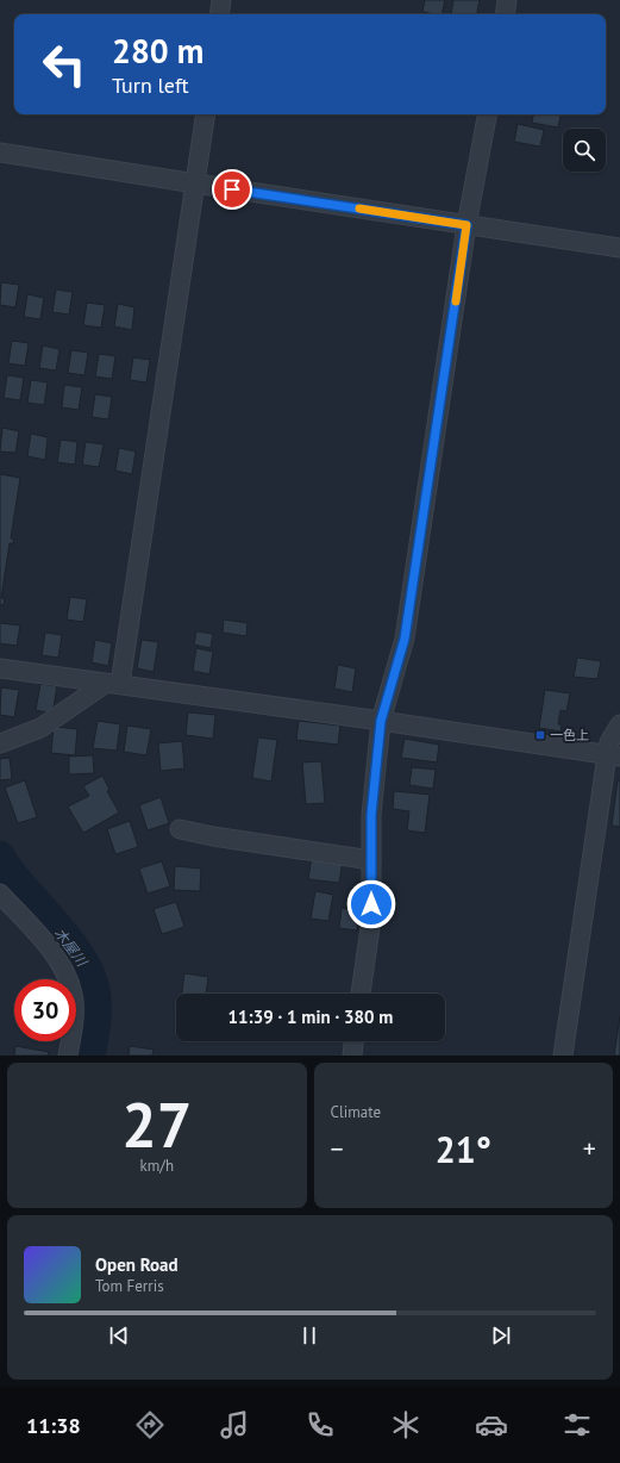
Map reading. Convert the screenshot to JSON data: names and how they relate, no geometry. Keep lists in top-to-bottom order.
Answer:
{
  "water": ["木屋川"],
  "places": {
    "transit": ["一色上"]
  },
  "page": {
    "turn": ["280 m", "Turn left"],
    "limit": "30",
    "trip": "11:39 · 1 min · 380 m",
    "tile": [
      ["27", "km/h"],
      "Climate"
    ],
    "heat": ["−", "21°", "+"],
    "song": ["Open Road", "Tom Ferris"],
    "tabs": "11:38"
  }
}
